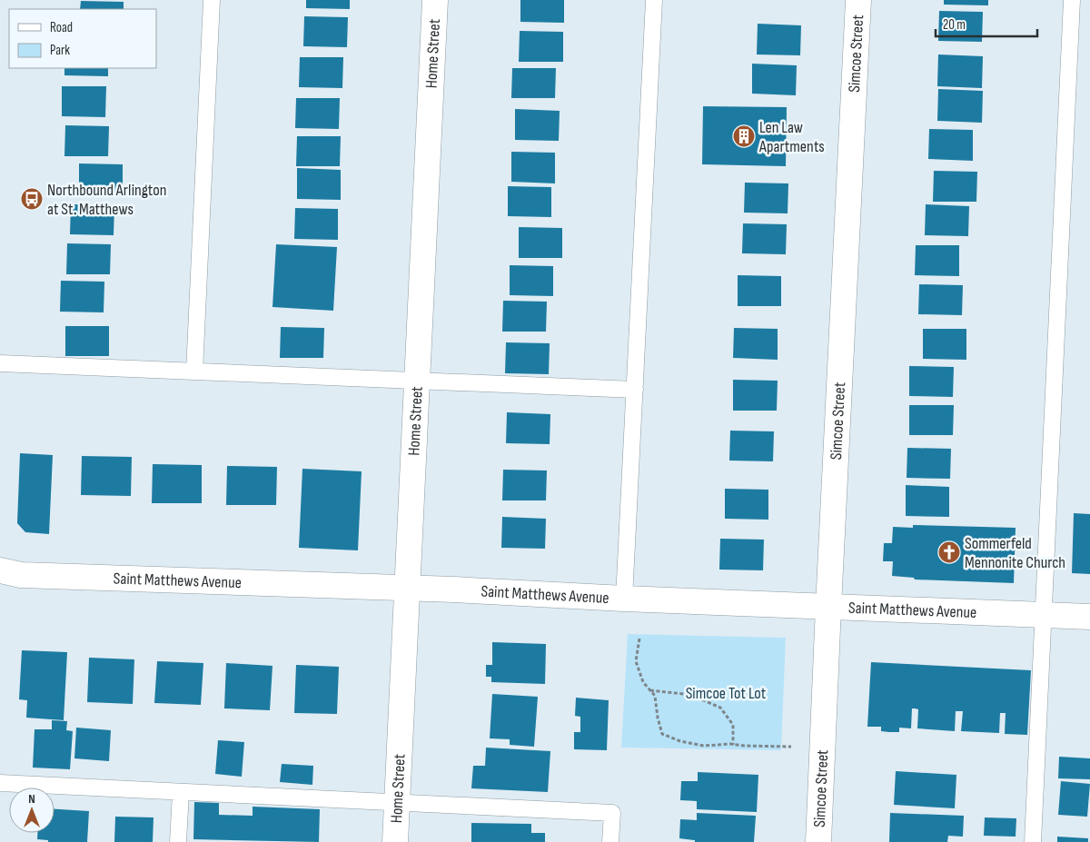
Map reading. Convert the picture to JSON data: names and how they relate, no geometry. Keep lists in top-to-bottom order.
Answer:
{
  "streets": {
    "street": ["Home Street", "Simcoe Street", "Saint Matthews Avenue"]
  },
  "crossings": [
    ["Home Street", "Saint Matthews Avenue"],
    ["Simcoe Street", "Saint Matthews Avenue"]
  ],
  "parks": ["Simcoe Tot Lot"],
  "places": {
    "building": ["Len Law Apartments"],
    "bus stop": ["Northbound Arlington at St. Matthews"],
    "church": ["Sommerfeld Mennonite Church"]
  },
  "legend": ["Road", "Park"],
  "scale_bar": "20 m",
  "north": "top"
}
